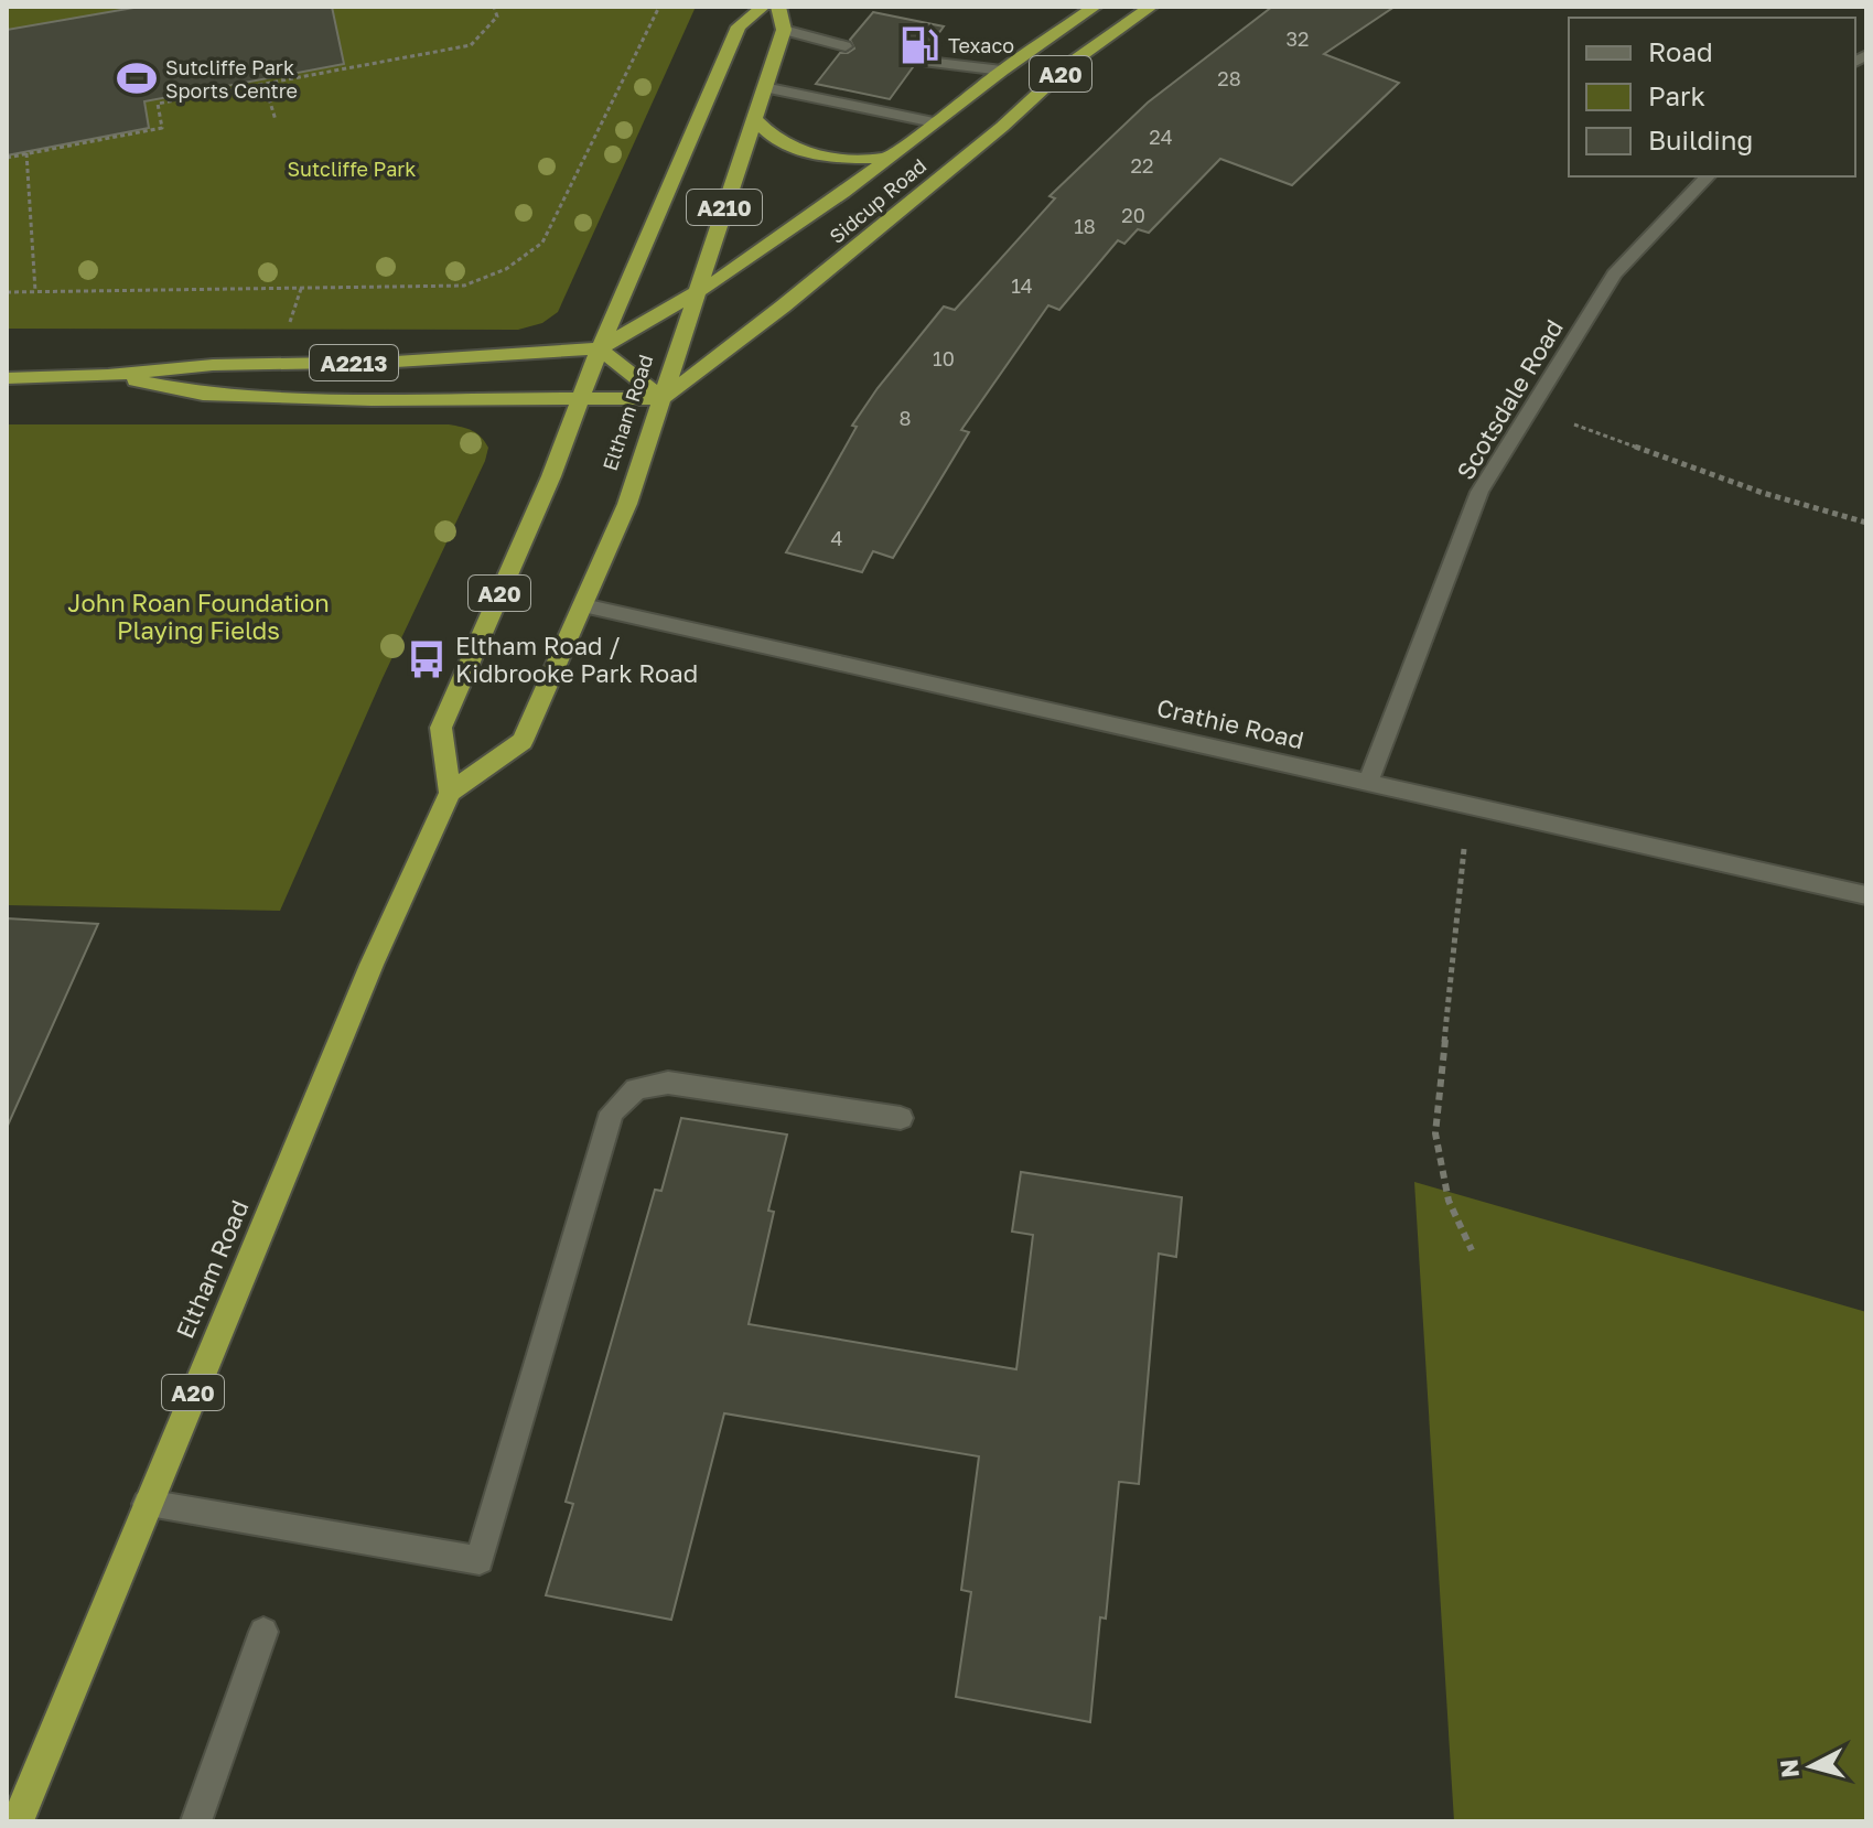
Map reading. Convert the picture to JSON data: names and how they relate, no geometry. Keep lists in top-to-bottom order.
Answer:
{
  "streets": {
    "highway": [
      "A20",
      "Sidcup Road",
      "A210",
      "A2213",
      "Eltham Road"
    ],
    "street": ["Scotsdale Road", "Crathie Road"]
  },
  "crossings": [
    ["Sidcup Road", "A2213"],
    ["Sidcup Road", "Eltham Road"],
    ["A2213", "Eltham Road"],
    ["Scotsdale Road", "Crathie Road"],
    ["Eltham Road", "Crathie Road"]
  ],
  "parks": ["Sutcliffe Park", "John Roan Foundation Playing Fields"],
  "places": {
    "fuel station": ["Texaco"],
    "sports": ["Sutcliffe Park Sports Centre"],
    "bus stop": ["Eltham Road / Kidbrooke Park Road"]
  },
  "house_numbers": [
    "32",
    "28",
    "24",
    "22",
    "20",
    "18",
    "14",
    "10",
    "8",
    "4"
  ],
  "legend": ["Road", "Park", "Building"],
  "north": "left"
}
